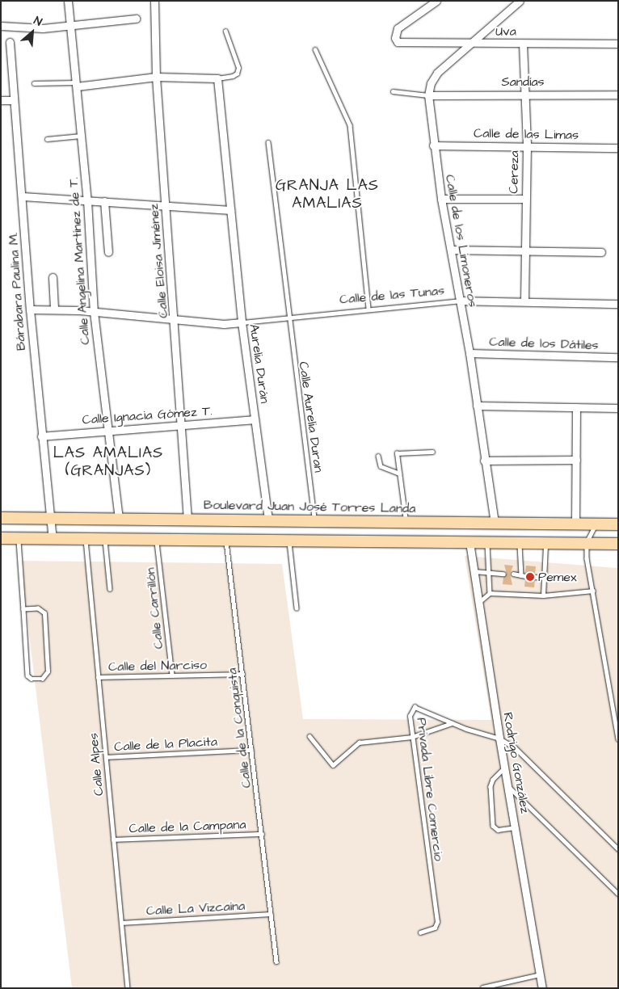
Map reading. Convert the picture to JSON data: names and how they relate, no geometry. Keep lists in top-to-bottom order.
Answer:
{
  "streets": {
    "main road": ["Boulevard Juan José Torres Landa"],
    "street": [
      "Uva",
      "Sandías",
      "Calle de las Limas",
      "Cereza",
      "Calle de los Limoneros",
      "Calle Angelina Martínez de T.",
      "Calle Eloisa Jiménez",
      "Bárabara Paulina M.",
      "Calle de las Tunas",
      "Calle de los Dátiles",
      "Aurelia Durán",
      "Calle Ignacia Gómez T.",
      "Rodrigo González"
    ],
    "lane": [
      "Calle Aurelia Duran",
      "Calle Carrillón",
      "Calle del Narciso",
      "Calle de la Conquista",
      "Calle de la Placita",
      "Calle Alpes",
      "Privada Libre Comercio",
      "Calle de la Campana",
      "Calle La Vizcaína"
    ]
  },
  "crossings": [
    ["Uva", "Cereza"],
    ["Uva", "Calle de los Limoneros"],
    ["Sandías", "Cereza"],
    ["Sandías", "Calle de los Limoneros"],
    ["Calle de las Limas", "Cereza"],
    ["Calle de las Limas", "Calle de los Limoneros"],
    ["Cereza", "Calle de las Tunas"],
    ["Calle de los Limoneros", "Calle de las Tunas"],
    ["Calle de los Limoneros", "Calle de los Dátiles"],
    ["Calle de los Limoneros", "Boulevard Juan José Torres Landa"],
    ["Calle Angelina Martínez de T.", "Calle Ignacia Gómez T."],
    ["Calle Angelina Martínez de T.", "Boulevard Juan José Torres Landa"],
    ["Calle Eloisa Jiménez", "Calle Ignacia Gómez T."],
    ["Calle Eloisa Jiménez", "Boulevard Juan José Torres Landa"],
    ["Bárabara Paulina M.", "Calle Ignacia Gómez T."],
    ["Bárabara Paulina M.", "Boulevard Juan José Torres Landa"],
    ["Calle de las Tunas", "Aurelia Durán"],
    ["Calle de las Tunas", "Calle Aurelia Duran"],
    ["Aurelia Durán", "Calle Ignacia Gómez T."],
    ["Aurelia Durán", "Boulevard Juan José Torres Landa"],
    ["Calle Aurelia Duran", "Boulevard Juan José Torres Landa"],
    ["Calle Carrillón", "Calle del Narciso"],
    ["Calle del Narciso", "Calle de la Conquista"],
    ["Calle del Narciso", "Calle Alpes"],
    ["Calle de la Conquista", "Calle de la Placita"],
    ["Calle de la Conquista", "Calle de la Campana"],
    ["Calle de la Conquista", "Calle La Vizcaína"],
    ["Calle de la Placita", "Calle Alpes"],
    ["Rodrigo González", "Privada Libre Comercio"],
    ["Calle Alpes", "Calle de la Campana"],
    ["Calle Alpes", "Calle La Vizcaína"]
  ],
  "districts": ["GRANJA LAS AMALIAS", "LAS AMALIAS (GRANJAS)"],
  "places": ["Pemex"],
  "north": "top right"
}
